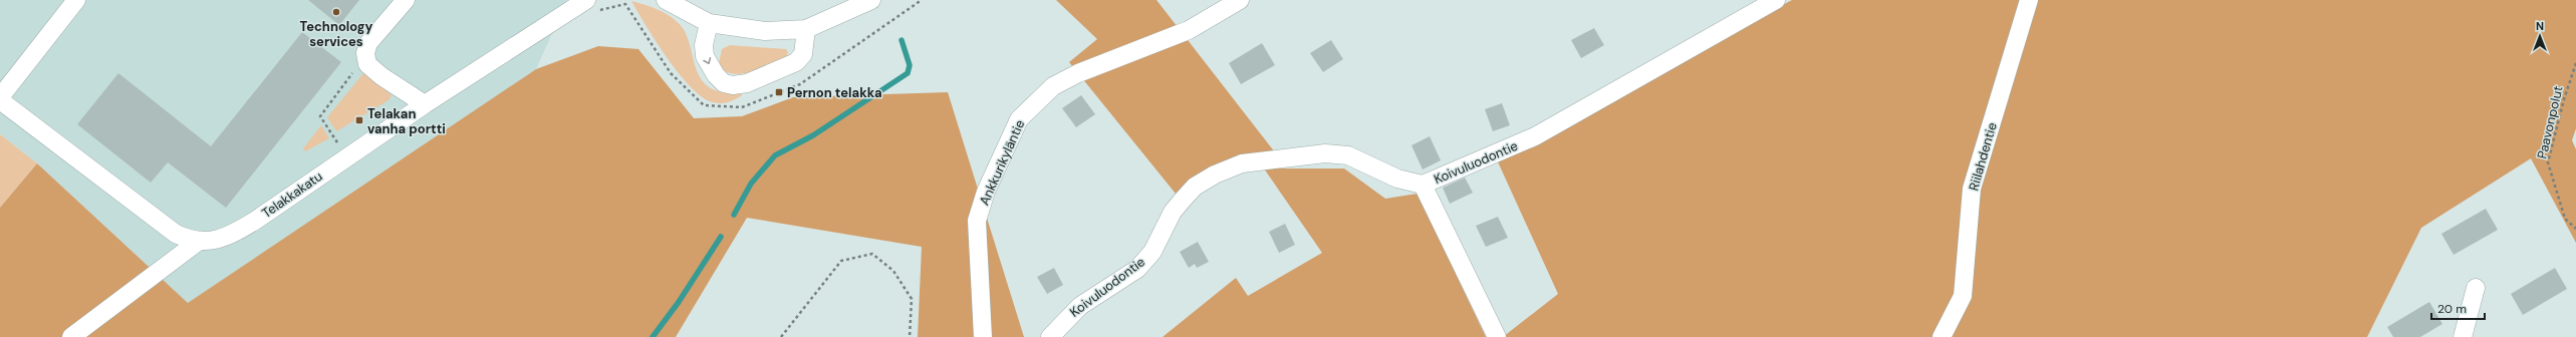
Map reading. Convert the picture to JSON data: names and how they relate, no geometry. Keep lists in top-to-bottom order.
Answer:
{
  "streets": {
    "street": [
      "Riilahdentie",
      "Ankkurikyläntie",
      "Koivuluodontie",
      "Telakkakatu"
    ],
    "path": ["Paavonpolut"]
  },
  "places": {
    "other": ["Technology services"],
    "transit": ["Pernon telakka", "Telakan vanha portti"]
  },
  "scale_bar": "20 m",
  "north": "top"
}
